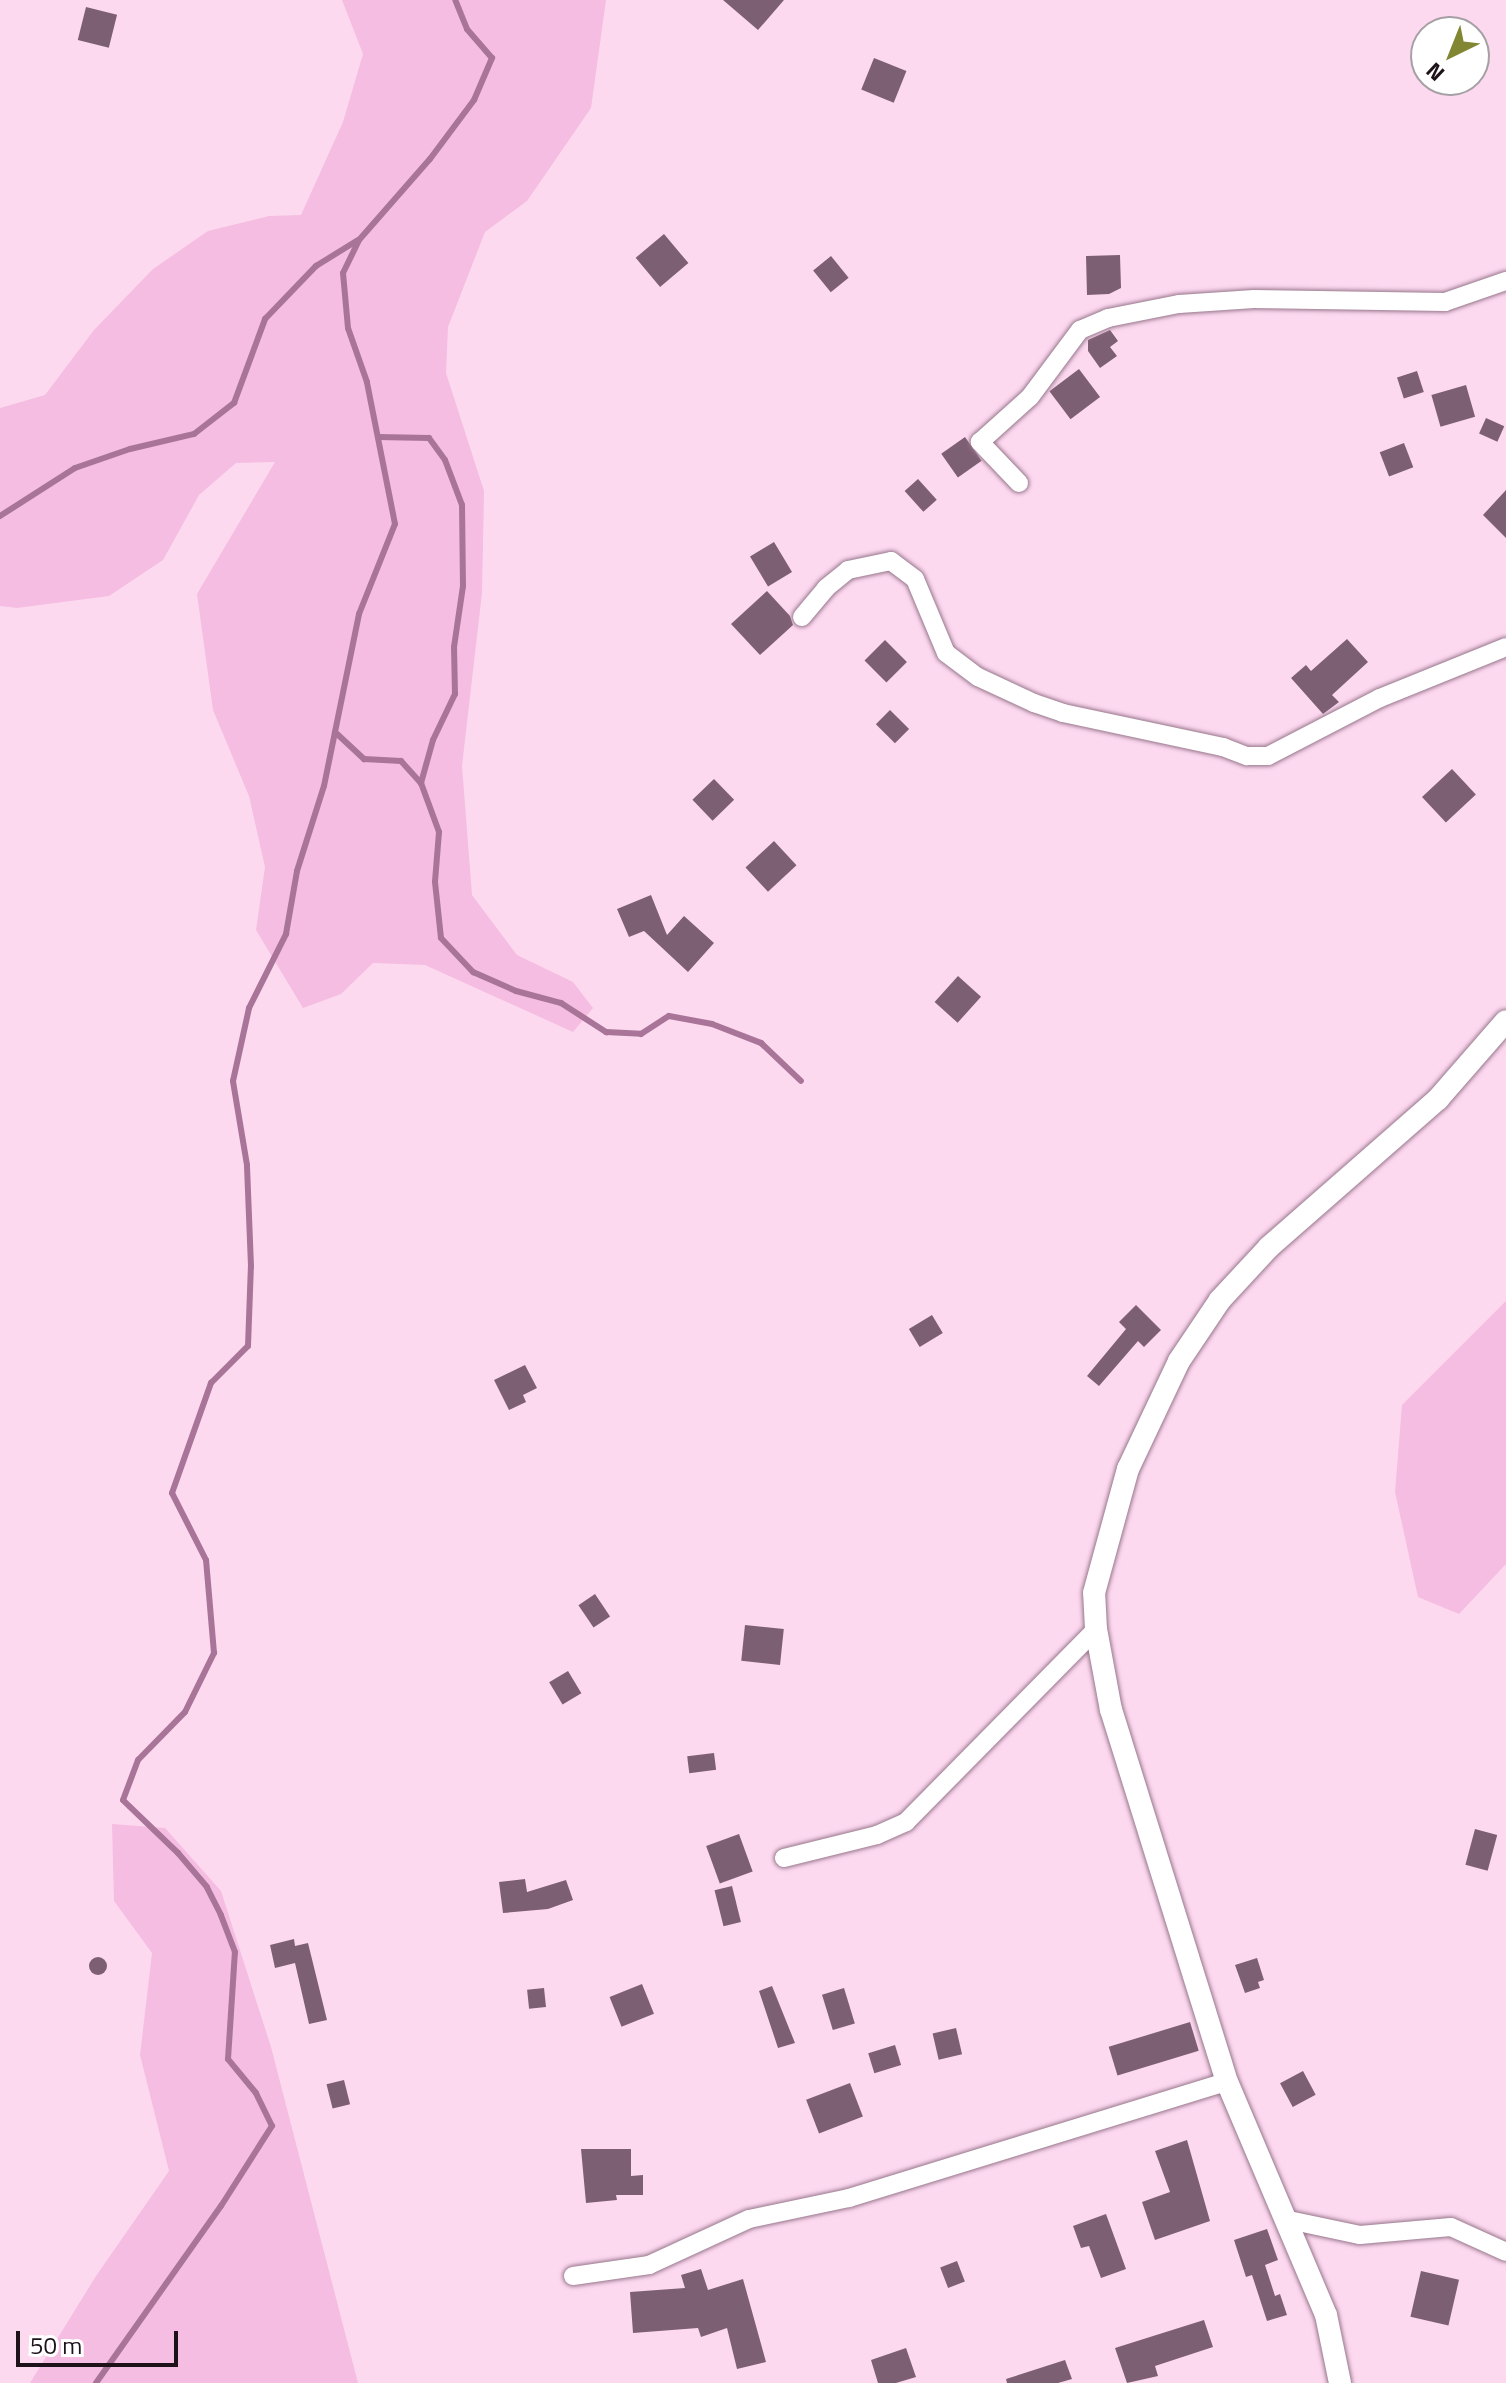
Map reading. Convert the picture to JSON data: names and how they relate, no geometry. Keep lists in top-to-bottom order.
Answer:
{
  "scale_bar": "50 m",
  "north": "bottom left"
}
